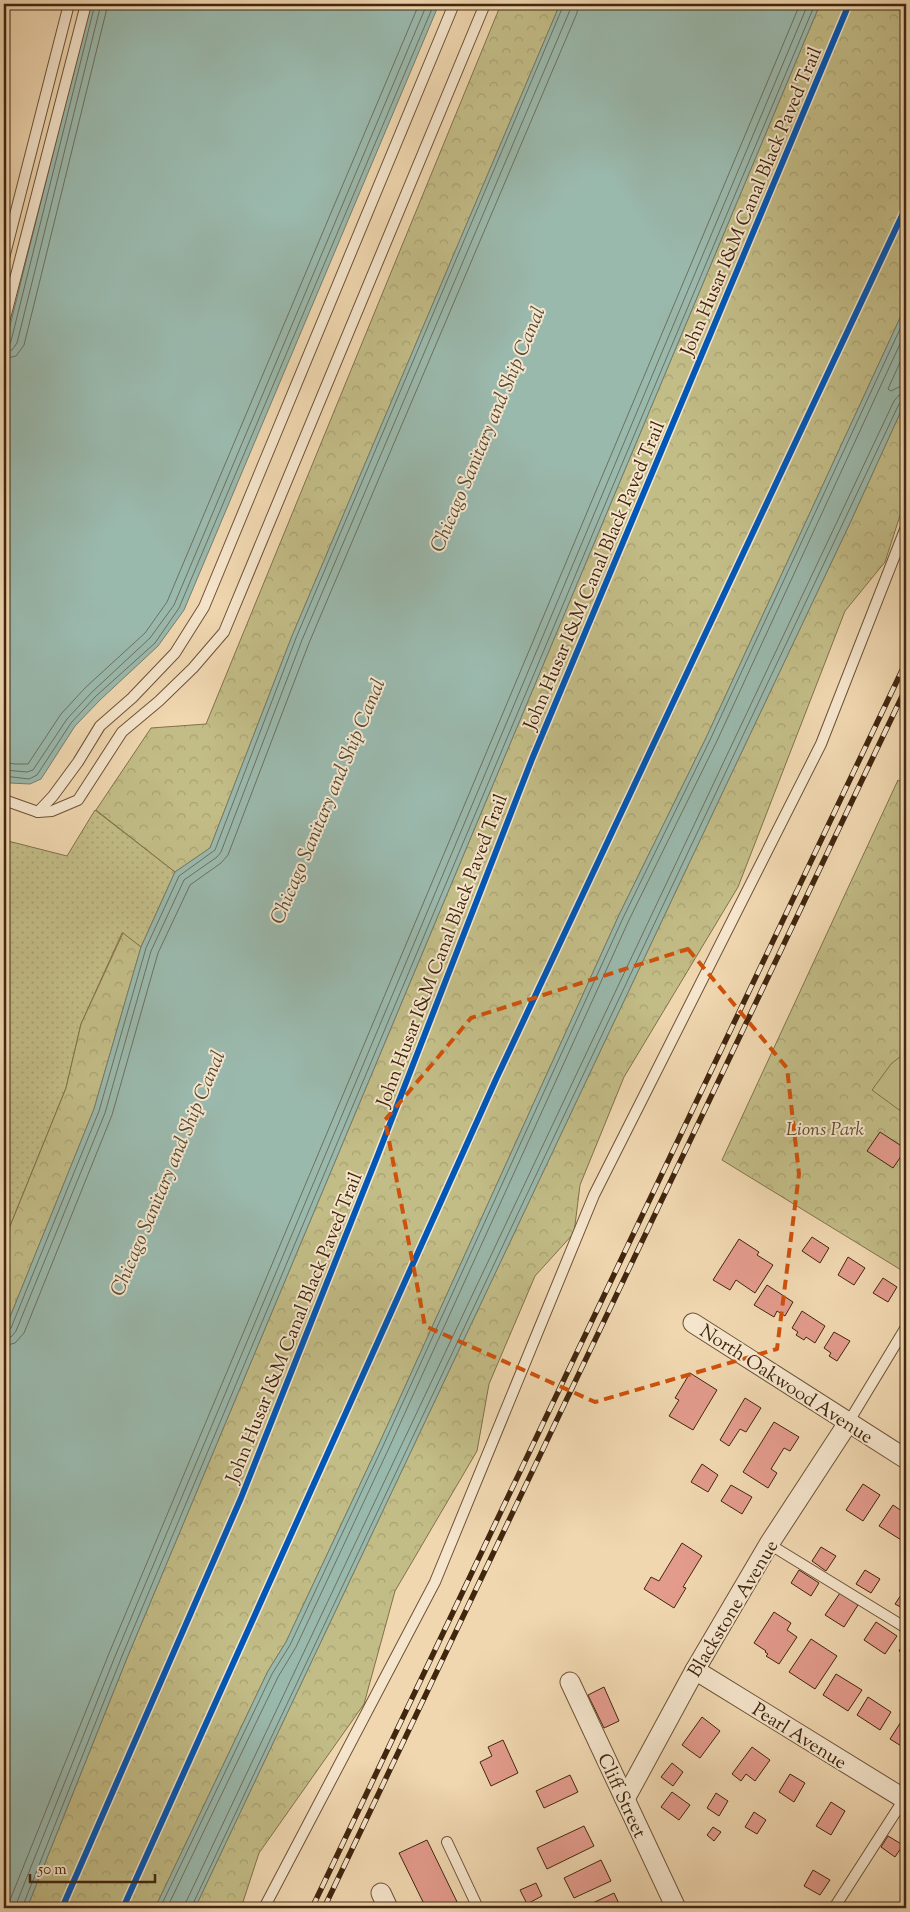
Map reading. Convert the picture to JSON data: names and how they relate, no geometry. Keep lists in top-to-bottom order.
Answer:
{
  "streets": {
    "street": [
      "North Oakwood Avenue",
      "Blackstone Avenue",
      "Pearl Avenue",
      "Cliff Street"
    ],
    "cycle path": ["John Husar I&M Canal Black Paved Trail"]
  },
  "crossings": [
    ["North Oakwood Avenue", "Blackstone Avenue"],
    ["Blackstone Avenue", "Pearl Avenue"],
    ["Blackstone Avenue", "Cliff Street"]
  ],
  "water": ["Chicago Sanitary and Ship Canal"],
  "parks": ["Lions Park"],
  "scale_bar": "50 m"
}
